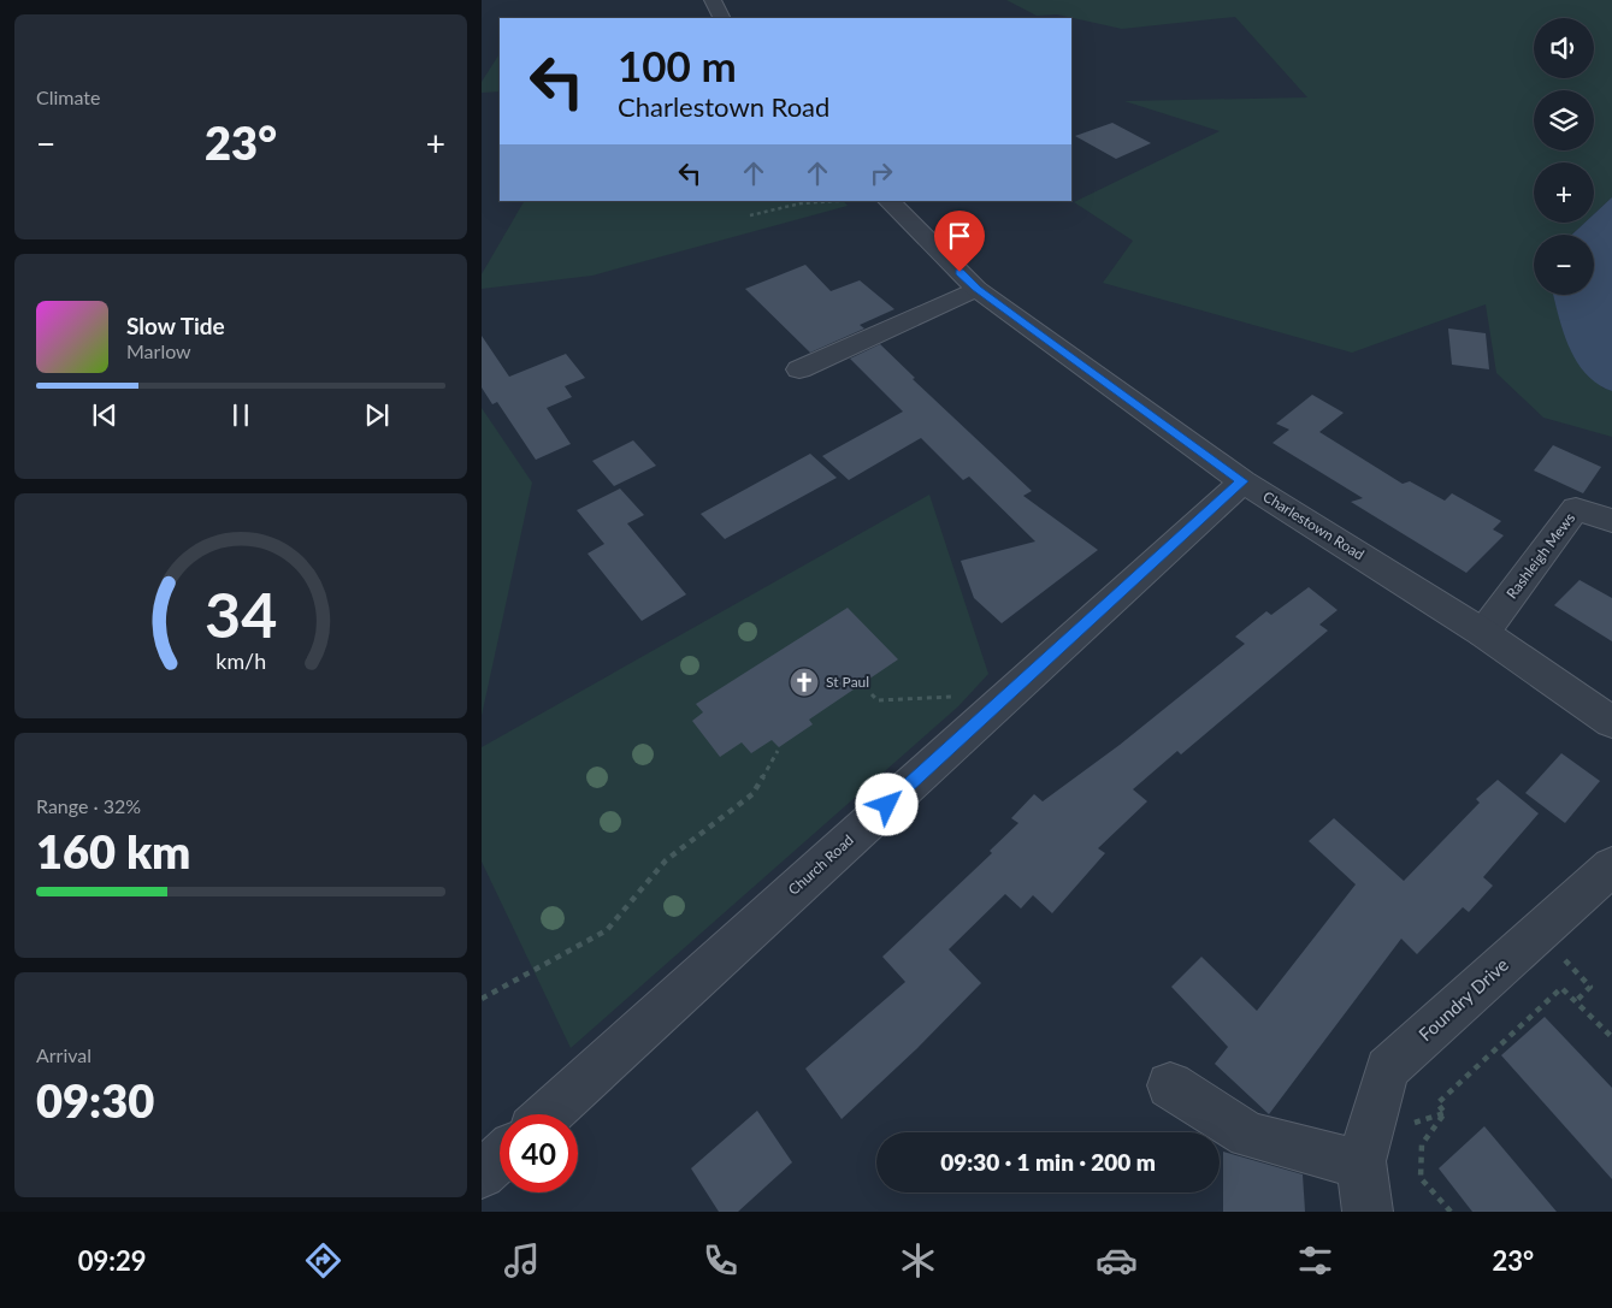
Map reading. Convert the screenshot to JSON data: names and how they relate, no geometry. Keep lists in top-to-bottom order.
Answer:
{
  "streets": {
    "street": [
      "Charlestown Road",
      "Rashleigh Mews",
      "Church Road",
      "Foundry Drive"
    ]
  },
  "crossings": [
    ["Charlestown Road", "Rashleigh Mews"],
    ["Charlestown Road", "Church Road"]
  ],
  "places": {
    "church": ["St Paul"]
  },
  "page": {
    "tile": [
      "Climate",
      ["Range · 32%", "160 km"],
      ["Arrival", "09:30"]
    ],
    "map_buttons": ["+", "−"],
    "turn": ["100 m", "Charlestown Road"],
    "heat": ["−", "23°", "+"],
    "song": ["Slow Tide", "Marlow"],
    "limit": "40",
    "trip": "09:30 · 1 min · 200 m",
    "tabs": ["09:29", "23°"],
    "gauge": ["34", "km/h"]
  }
}
